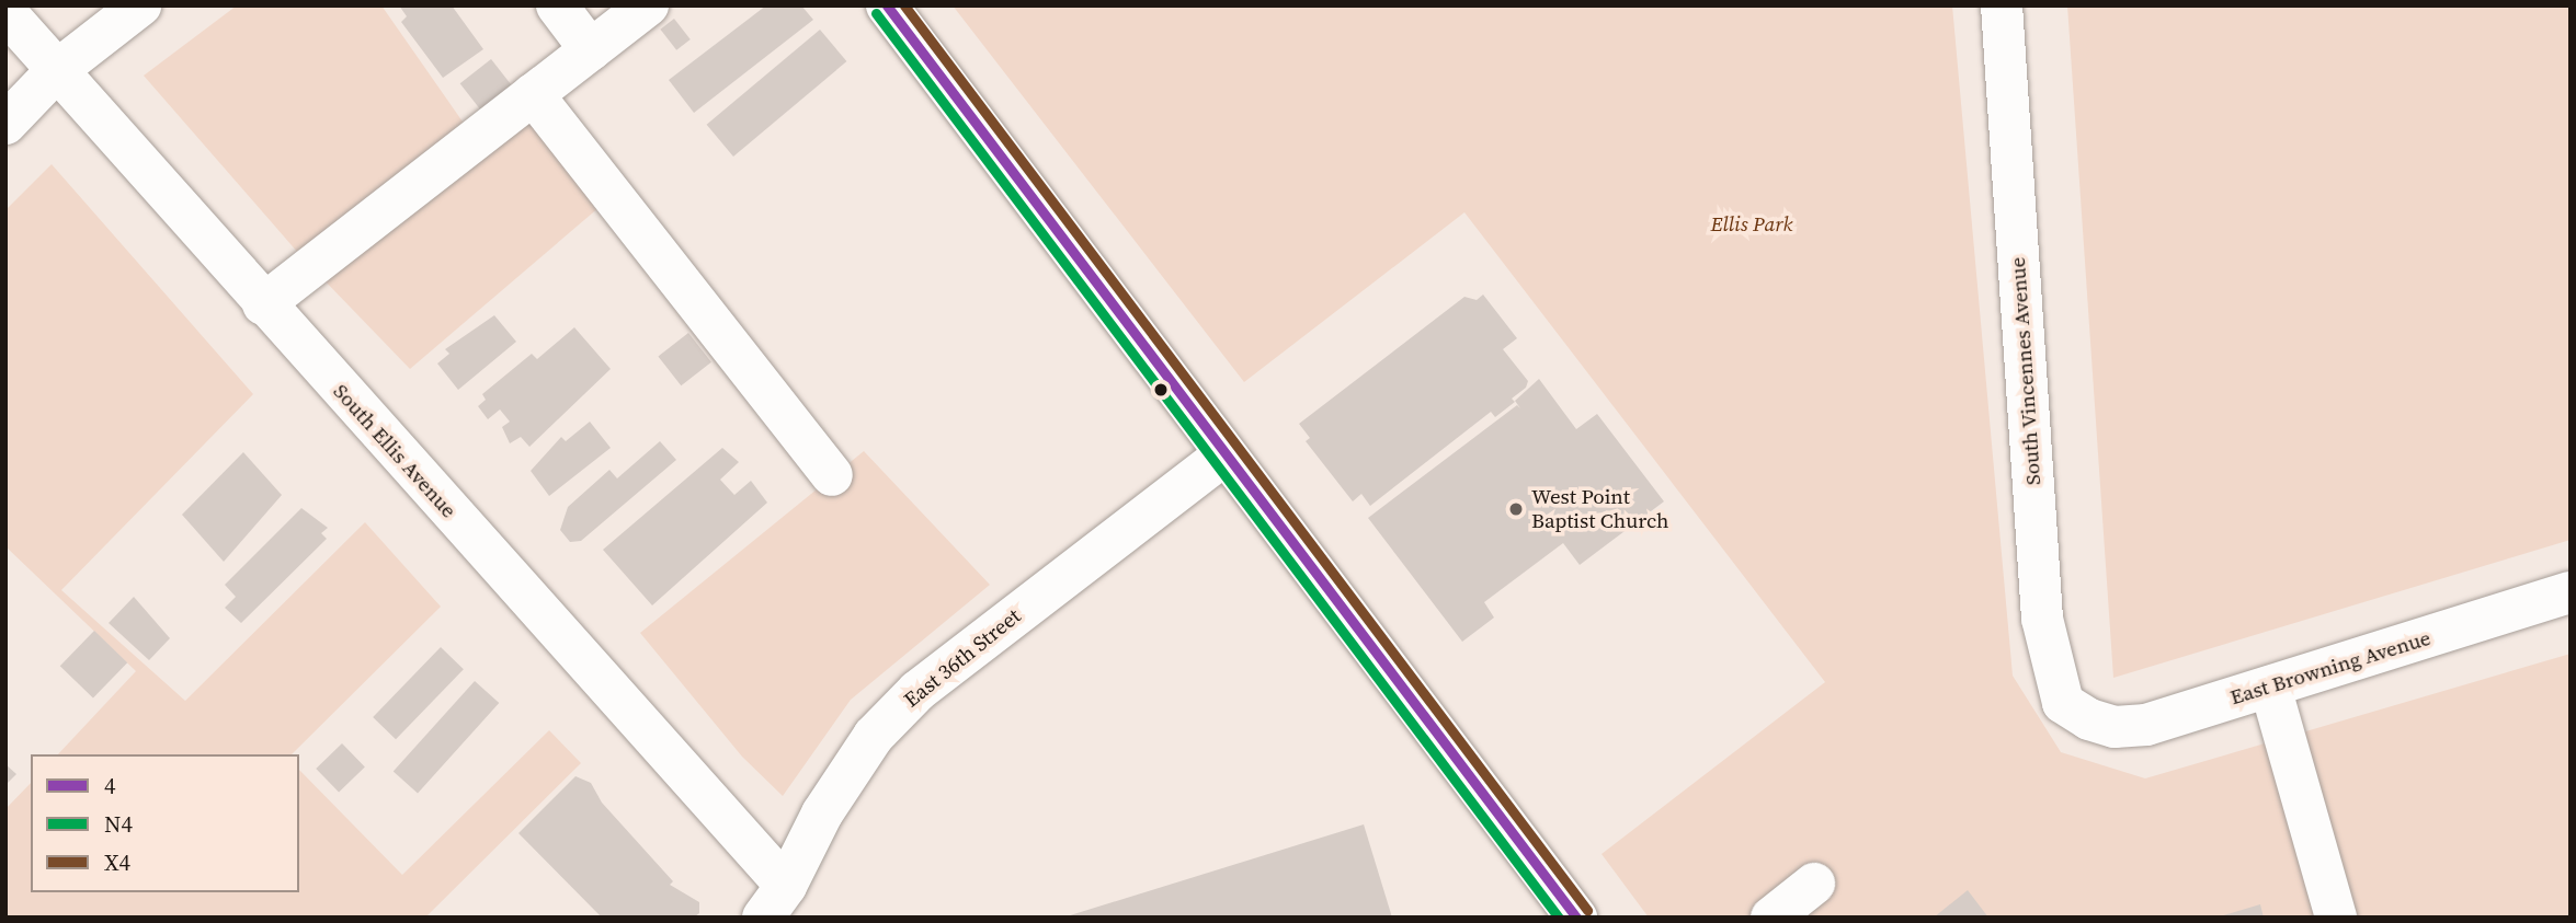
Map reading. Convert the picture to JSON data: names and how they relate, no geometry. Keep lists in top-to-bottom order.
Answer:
{
  "streets": {
    "street": [
      "South Vincennes Avenue",
      "South Ellis Avenue",
      "East 36th Street",
      "East Browning Avenue"
    ]
  },
  "crossings": [
    ["South Vincennes Avenue", "East Browning Avenue"],
    ["South Ellis Avenue", "East 36th Street"]
  ],
  "parks": ["Ellis Park"],
  "places": ["West Point Baptist Church"],
  "lines": ["transit line 4", "transit line X4", "transit line N4"],
  "legend": ["4", "N4", "X4"]
}
